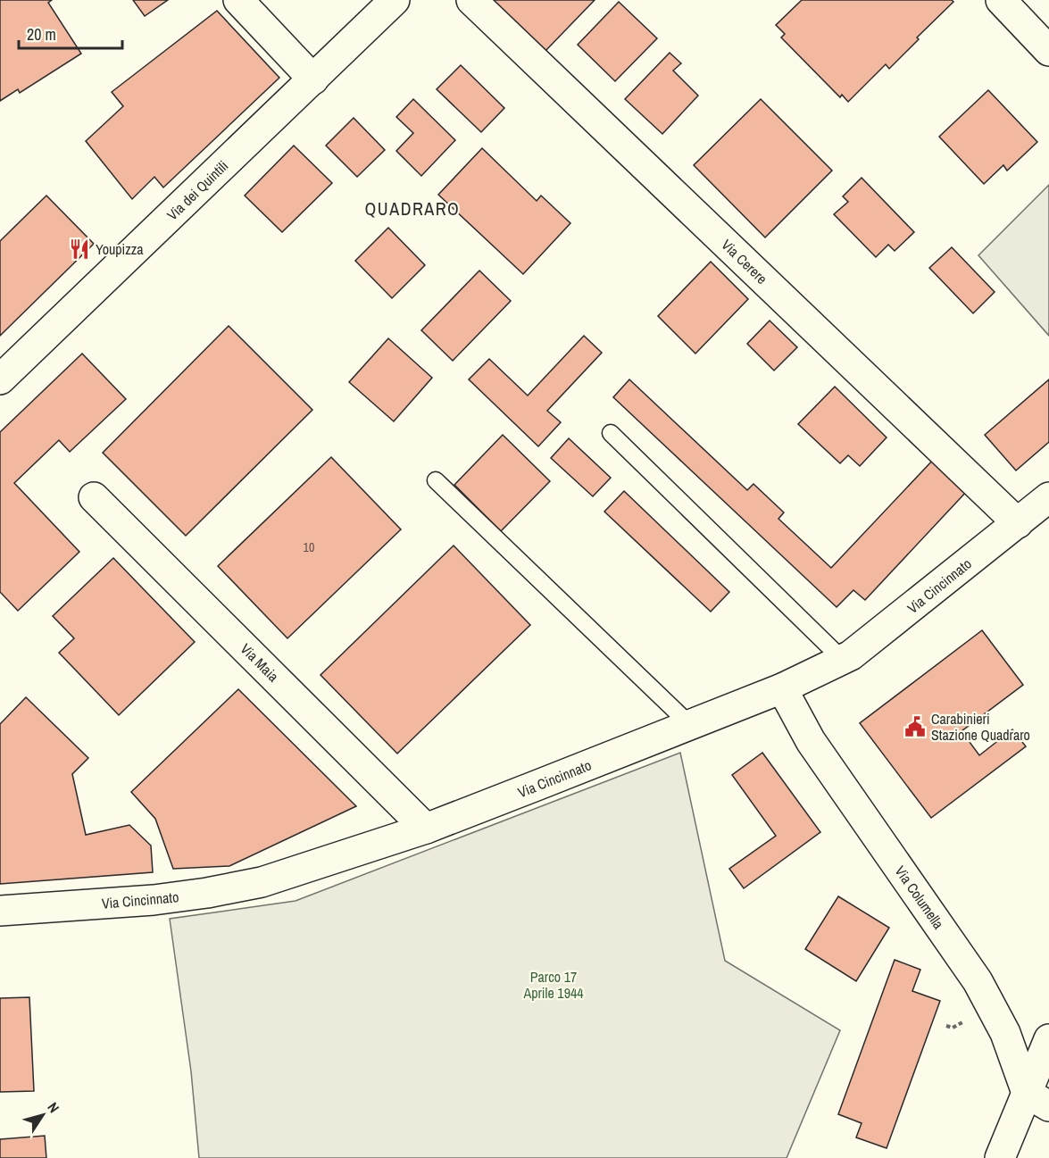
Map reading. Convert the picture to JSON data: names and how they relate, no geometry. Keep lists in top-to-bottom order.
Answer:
{
  "streets": {
    "street": [
      "Via dei Quintili",
      "Via Cerere",
      "Via Cincinnato",
      "Via Maia",
      "Via Columella"
    ]
  },
  "crossings": [
    ["Via Cerere", "Via Cincinnato"],
    ["Via Cincinnato", "Via Maia"],
    ["Via Cincinnato", "Via Columella"]
  ],
  "districts": ["QUADRARO"],
  "parks": ["Parco 17 Aprile 1944"],
  "places": {
    "restaurant": ["Youpizza"],
    "public building": ["Carabinieri Stazione Quadraro"]
  },
  "house_numbers": ["10"],
  "scale_bar": "20 m",
  "north": "top right"
}
